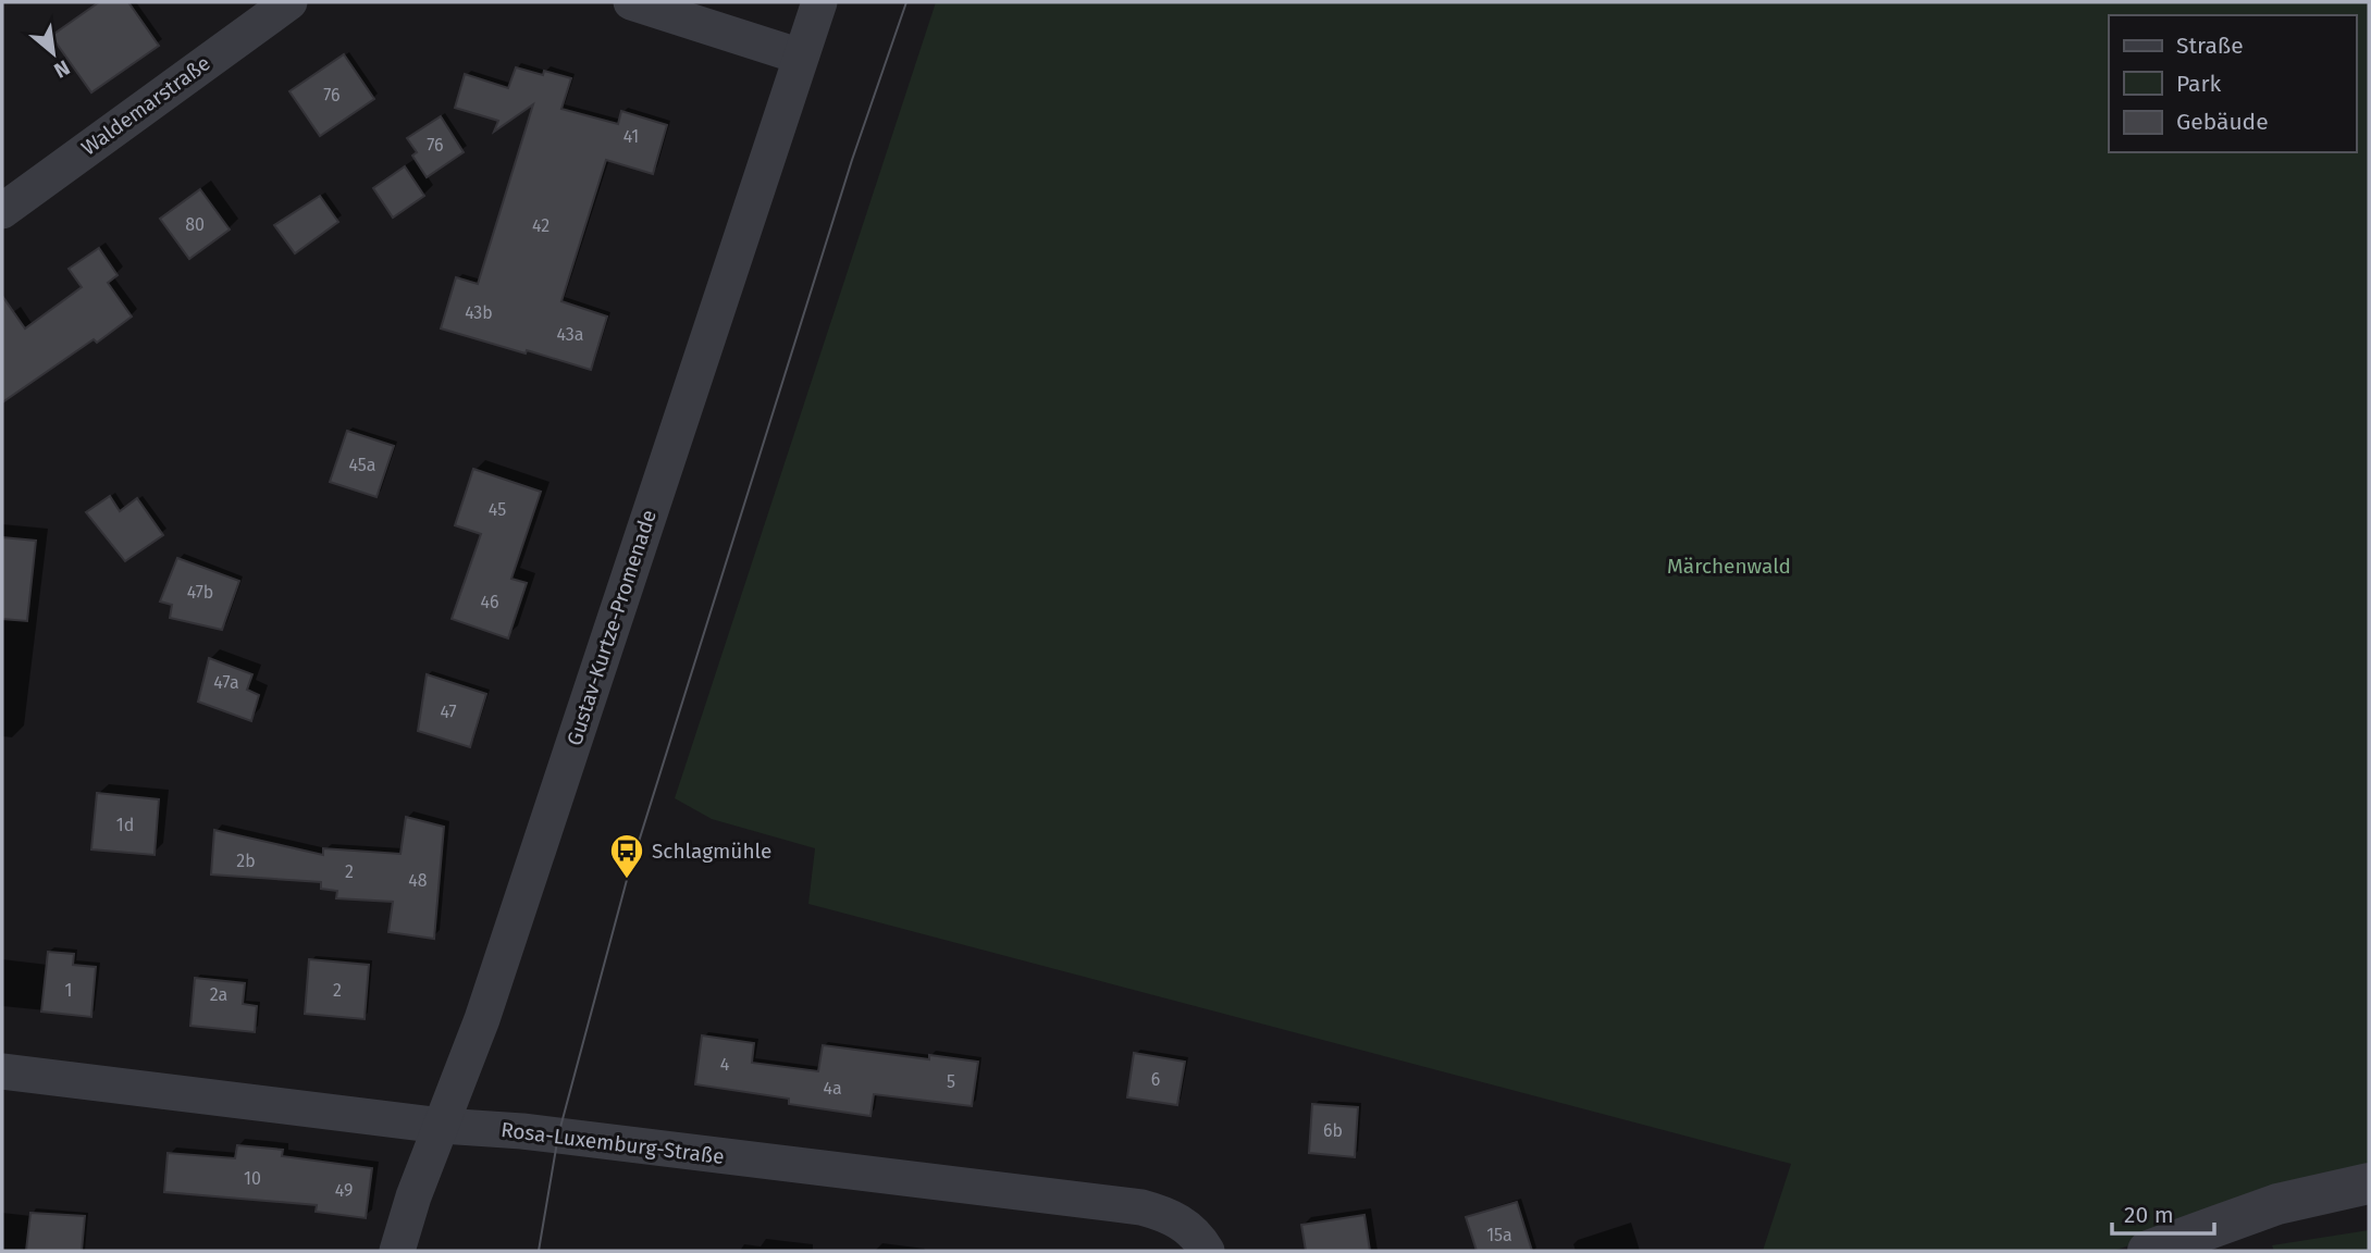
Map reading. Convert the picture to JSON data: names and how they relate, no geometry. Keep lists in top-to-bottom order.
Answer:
{
  "streets": {
    "street": ["Waldemarstraße", "Gustav-Kurtze-Promenade", "Rosa-Luxemburg-Straße"]
  },
  "crossings": [
    ["Gustav-Kurtze-Promenade", "Rosa-Luxemburg-Straße"]
  ],
  "parks": ["Märchenwald"],
  "places": {
    "bus stop": ["Schlagmühle"]
  },
  "house_numbers": [
    "76",
    "41",
    "76",
    "80",
    "42",
    "43b",
    "43a",
    "45a",
    "45",
    "47b",
    "46",
    "47a",
    "47",
    "1d",
    "2b",
    "2",
    "48",
    "1",
    "2",
    "2a",
    "4",
    "6",
    "5",
    "4a",
    "6b",
    "10",
    "49",
    "15a"
  ],
  "legend": ["Straße", "Park", "Gebäude"],
  "scale_bar": "20 m",
  "north": "bottom right"
}
